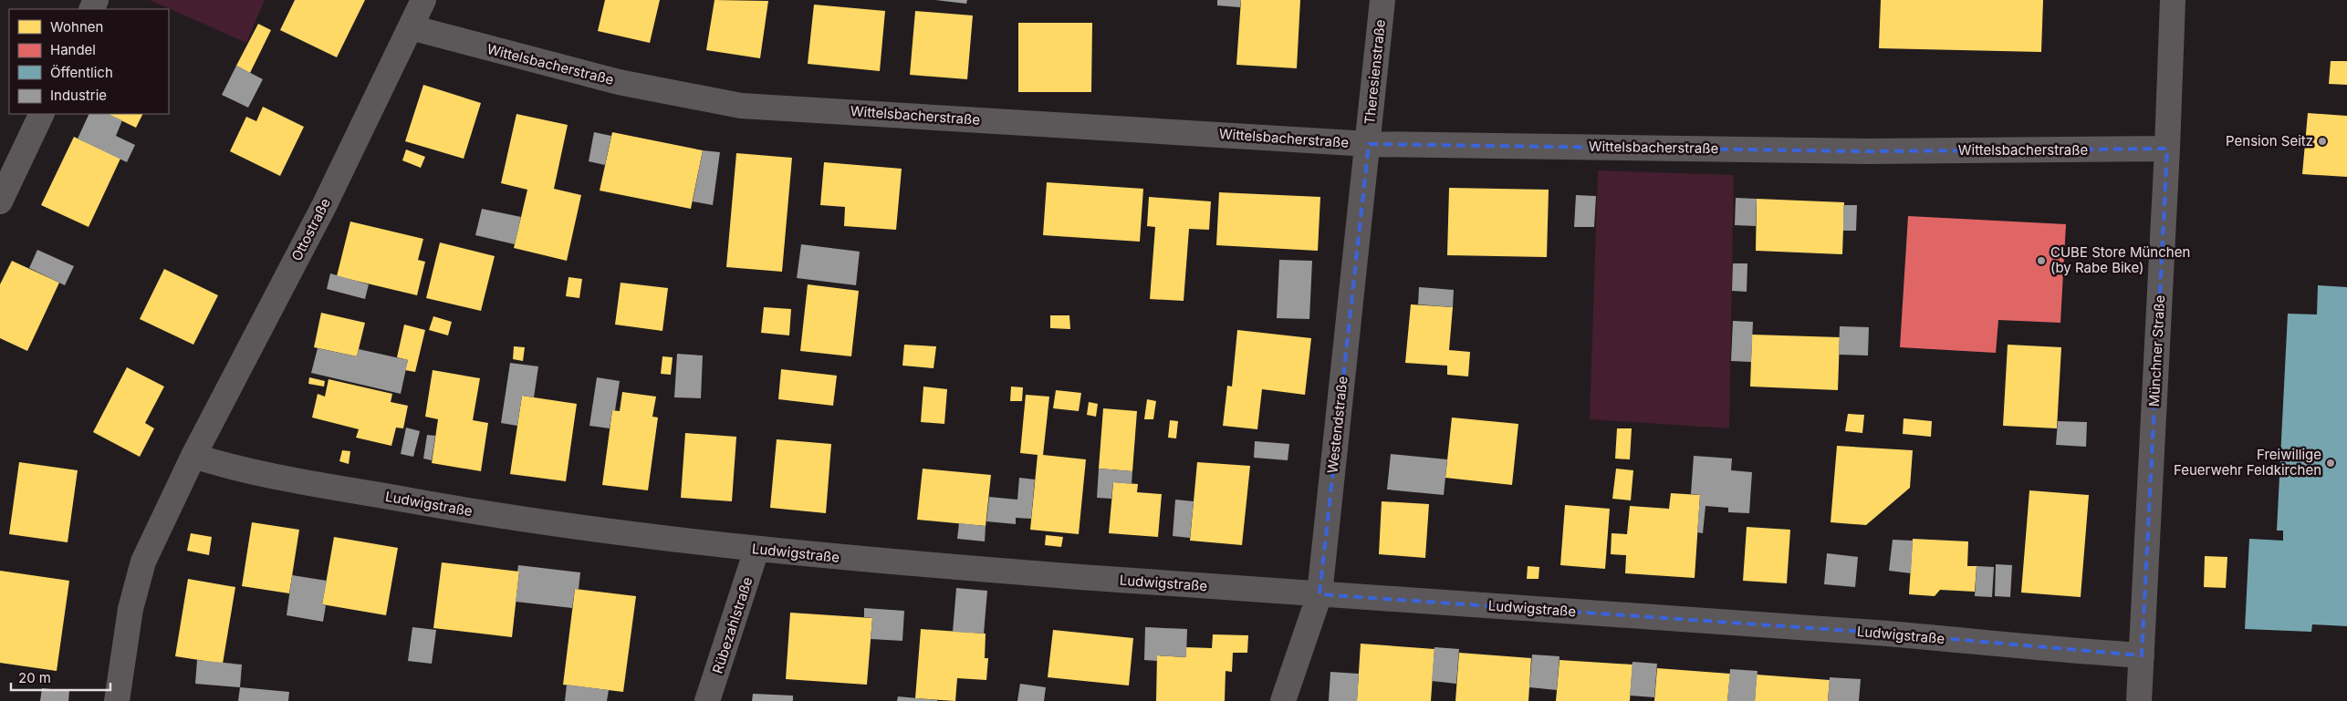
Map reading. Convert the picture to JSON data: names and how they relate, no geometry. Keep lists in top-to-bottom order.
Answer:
{
  "streets": {
    "street": [
      "Wittelsbacherstraße",
      "Theresienstraße",
      "Ottostraße",
      "Münchner Straße",
      "Westendstraße",
      "Ludwigstraße",
      "Rübezahlstraße"
    ]
  },
  "crossings": [
    ["Wittelsbacherstraße", "Theresienstraße"],
    ["Wittelsbacherstraße", "Ottostraße"],
    ["Wittelsbacherstraße", "Münchner Straße"],
    ["Wittelsbacherstraße", "Westendstraße"],
    ["Theresienstraße", "Westendstraße"],
    ["Ottostraße", "Ludwigstraße"],
    ["Münchner Straße", "Ludwigstraße"],
    ["Westendstraße", "Ludwigstraße"],
    ["Ludwigstraße", "Rübezahlstraße"]
  ],
  "places": ["Pension Seitz", "CUBE Store München (by Rabe Bike)", "Freiwillige Feuerwehr Feldkirchen"],
  "legend": [
    "Wohnen",
    "Handel",
    "Öffentlich",
    "Industrie"
  ],
  "scale_bar": "20 m"
}
